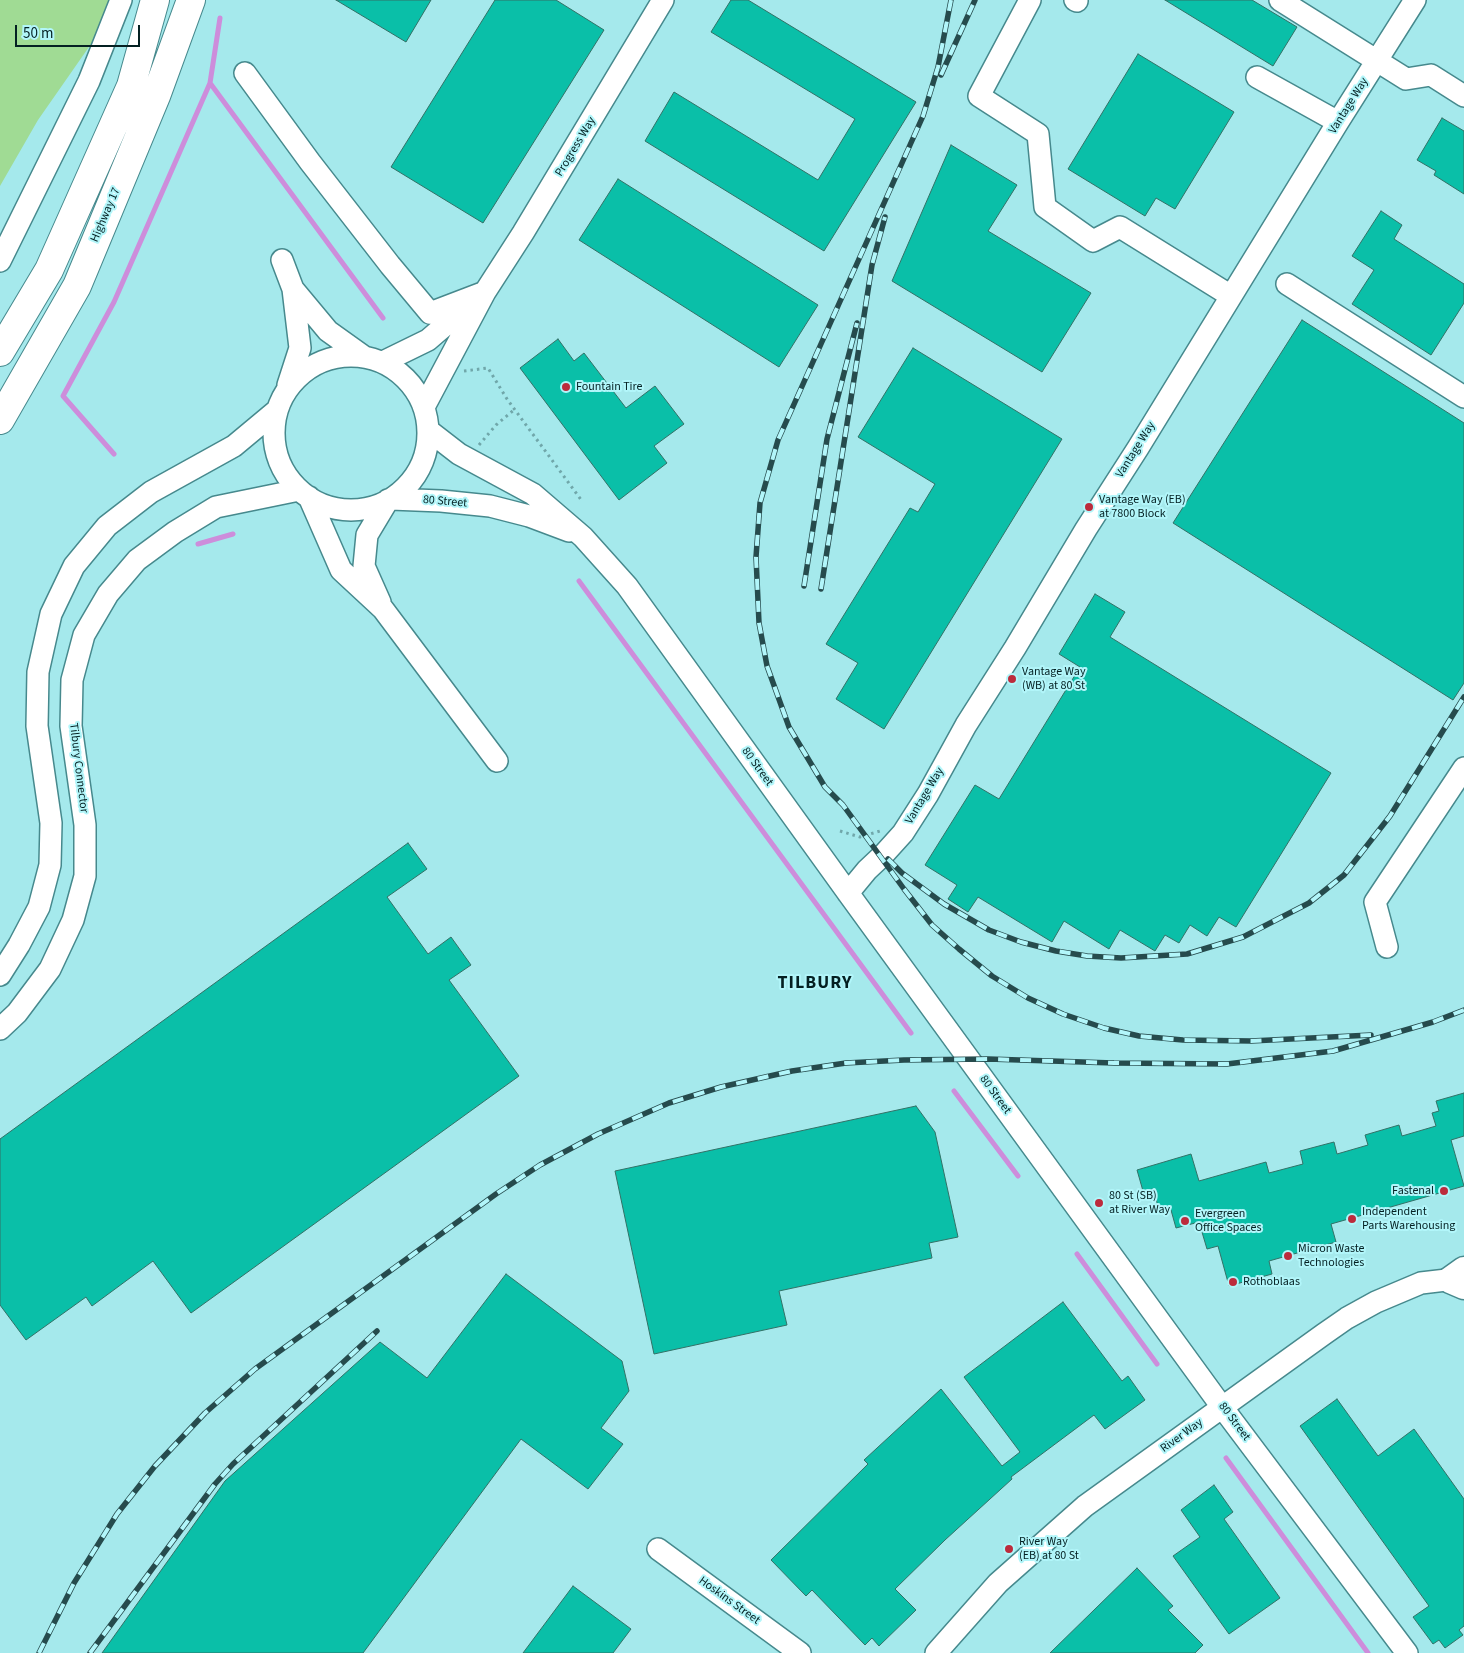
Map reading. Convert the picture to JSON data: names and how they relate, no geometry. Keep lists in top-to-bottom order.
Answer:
{
  "streets": {
    "highway": ["Highway 17"],
    "street": [
      "Vantage Way",
      "Progress Way",
      "80 Street",
      "Tilbury Connector",
      "River Way",
      "Hoskins Street"
    ]
  },
  "crossings": [
    ["Vantage Way", "80 Street"],
    ["Progress Way", "80 Street"],
    ["Progress Way", "Tilbury Connector"],
    ["80 Street", "Tilbury Connector"],
    ["80 Street", "River Way"]
  ],
  "districts": ["TILBURY"],
  "places": [
    "Fountain Tire",
    "Vantage Way (EB) at 7800 Block",
    "Vantage Way (WB) at 80 St",
    "Fastenal",
    "80 St (SB) at River Way",
    "Independent Parts Warehousing",
    "Evergreen Office Spaces",
    "Micron Waste Technologies",
    "Rothoblaas",
    "River Way (EB) at 80 St"
  ],
  "scale_bar": "50 m"
}
